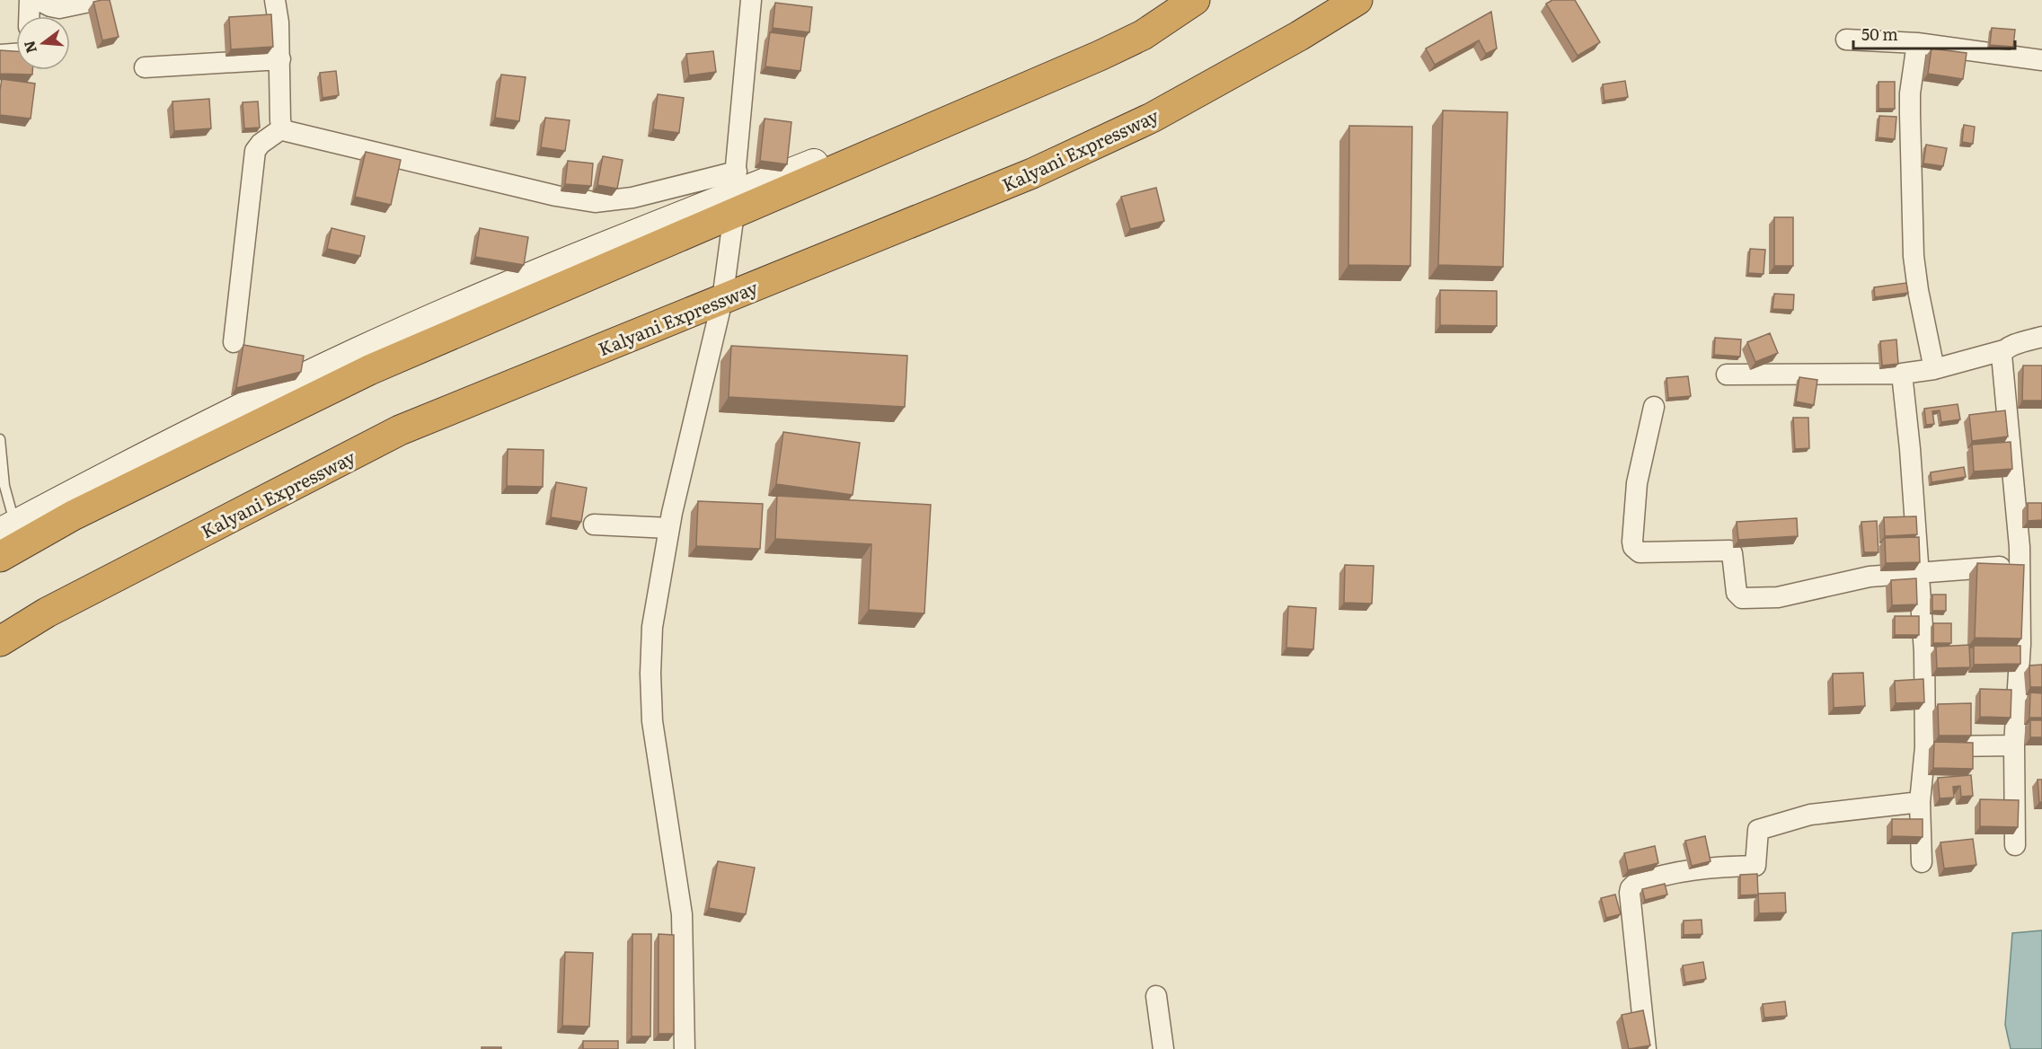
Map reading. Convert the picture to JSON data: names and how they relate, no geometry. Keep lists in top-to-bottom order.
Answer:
{
  "streets": {
    "highway": ["Kalyani Expressway"]
  },
  "scale_bar": "50 m",
  "north": "left"
}
